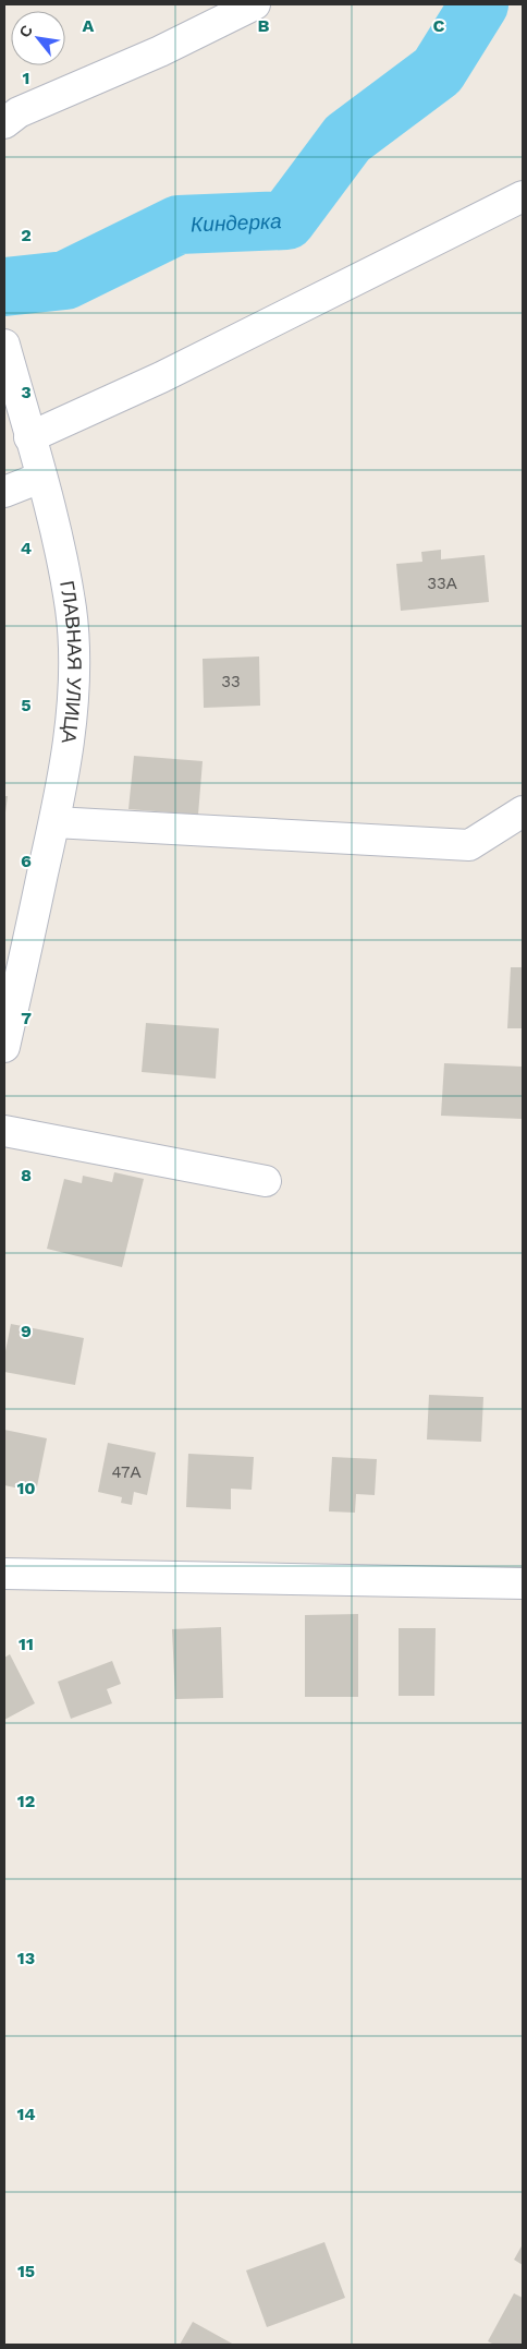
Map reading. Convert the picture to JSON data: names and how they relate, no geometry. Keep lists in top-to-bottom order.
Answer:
{
  "streets": {
    "street": ["ГЛАВНАЯ УЛИЦА"]
  },
  "water": ["Киндерка"],
  "house_numbers": ["33А", "33", "47А"],
  "north": "top left",
  "grid": {
    "columns": ["A", "B", "C"],
    "rows": [
      "1",
      "2",
      "3",
      "4",
      "5",
      "6",
      "7",
      "8",
      "9",
      "10",
      "11",
      "12",
      "13",
      "14",
      "15"
    ]
  }
}
